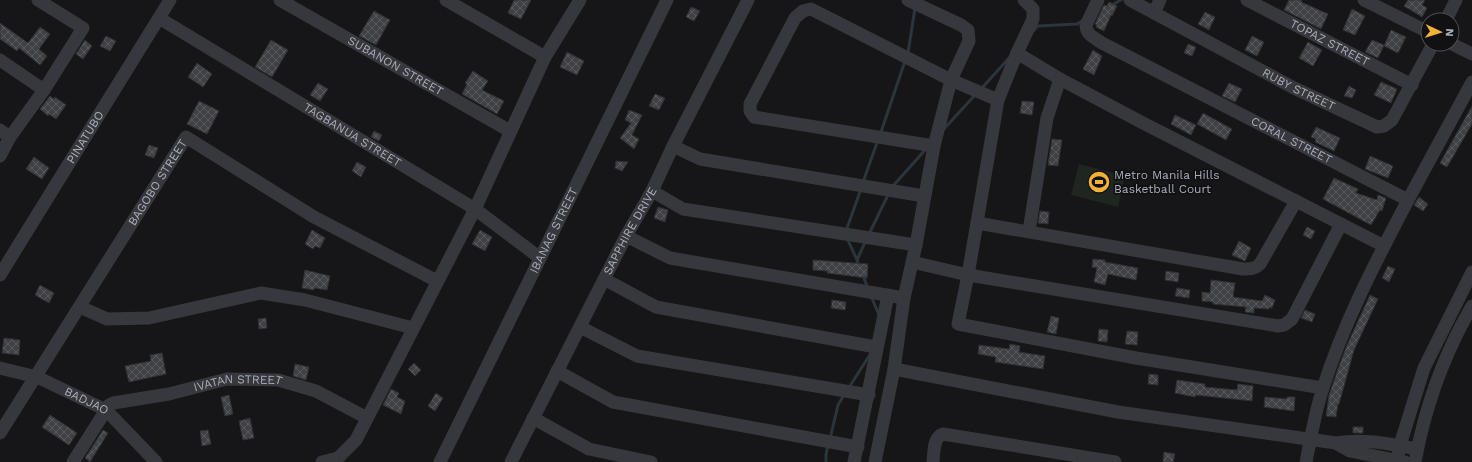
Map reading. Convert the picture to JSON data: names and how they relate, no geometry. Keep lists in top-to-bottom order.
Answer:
{
  "streets": {
    "street": [
      "TOPAZ STREET",
      "SUBANON STREET",
      "RUBY STREET",
      "TAGBANUA STREET",
      "PINATUBO",
      "CORAL STREET",
      "BAGOBO STREET",
      "IBANAG STREET",
      "SAPPHIRE DRIVE",
      "IVATAN STREET",
      "BADJAO"
    ]
  },
  "crossings": [
    ["TOPAZ STREET", "RUBY STREET"],
    ["TAGBANUA STREET", "PINATUBO"],
    ["TAGBANUA STREET", "IBANAG STREET"],
    ["BAGOBO STREET", "BADJAO"],
    ["IVATAN STREET", "BADJAO"]
  ],
  "places": {
    "sports": ["Metro Manila Hills Basketball Court"]
  },
  "north": "right"
}
